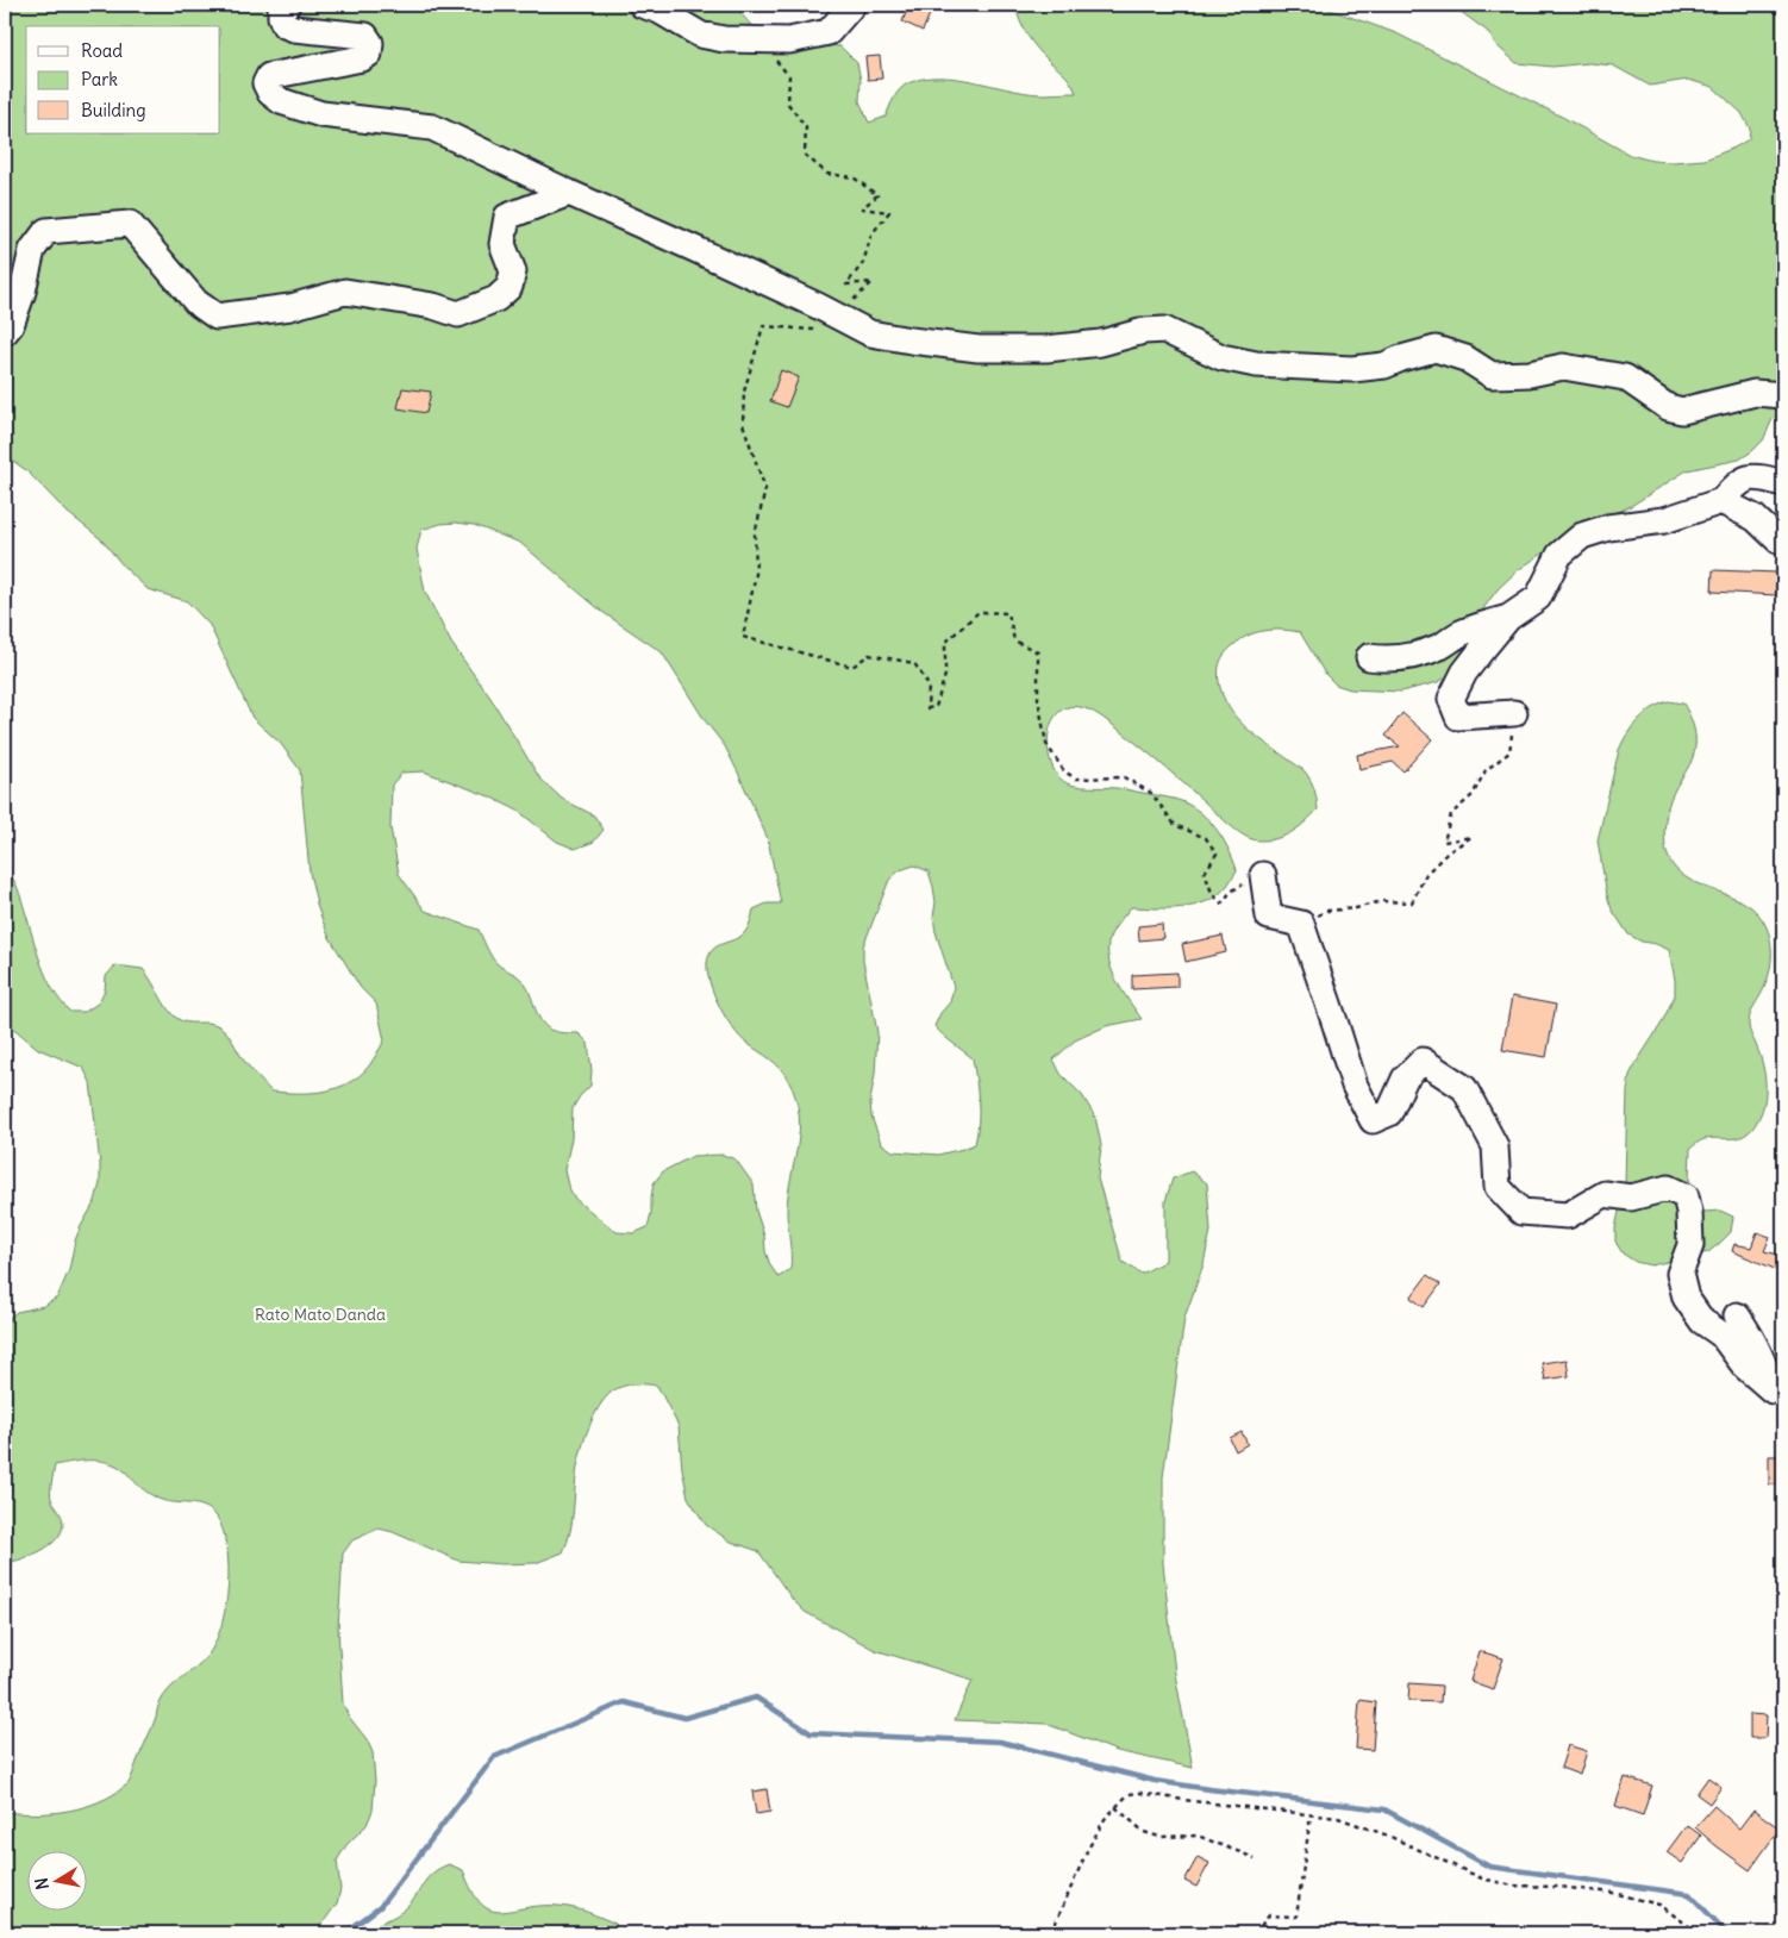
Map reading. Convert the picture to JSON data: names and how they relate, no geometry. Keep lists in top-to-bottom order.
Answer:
{
  "parks": ["Rato Mato Danda"],
  "legend": ["Road", "Park", "Building"],
  "north": "left"
}
